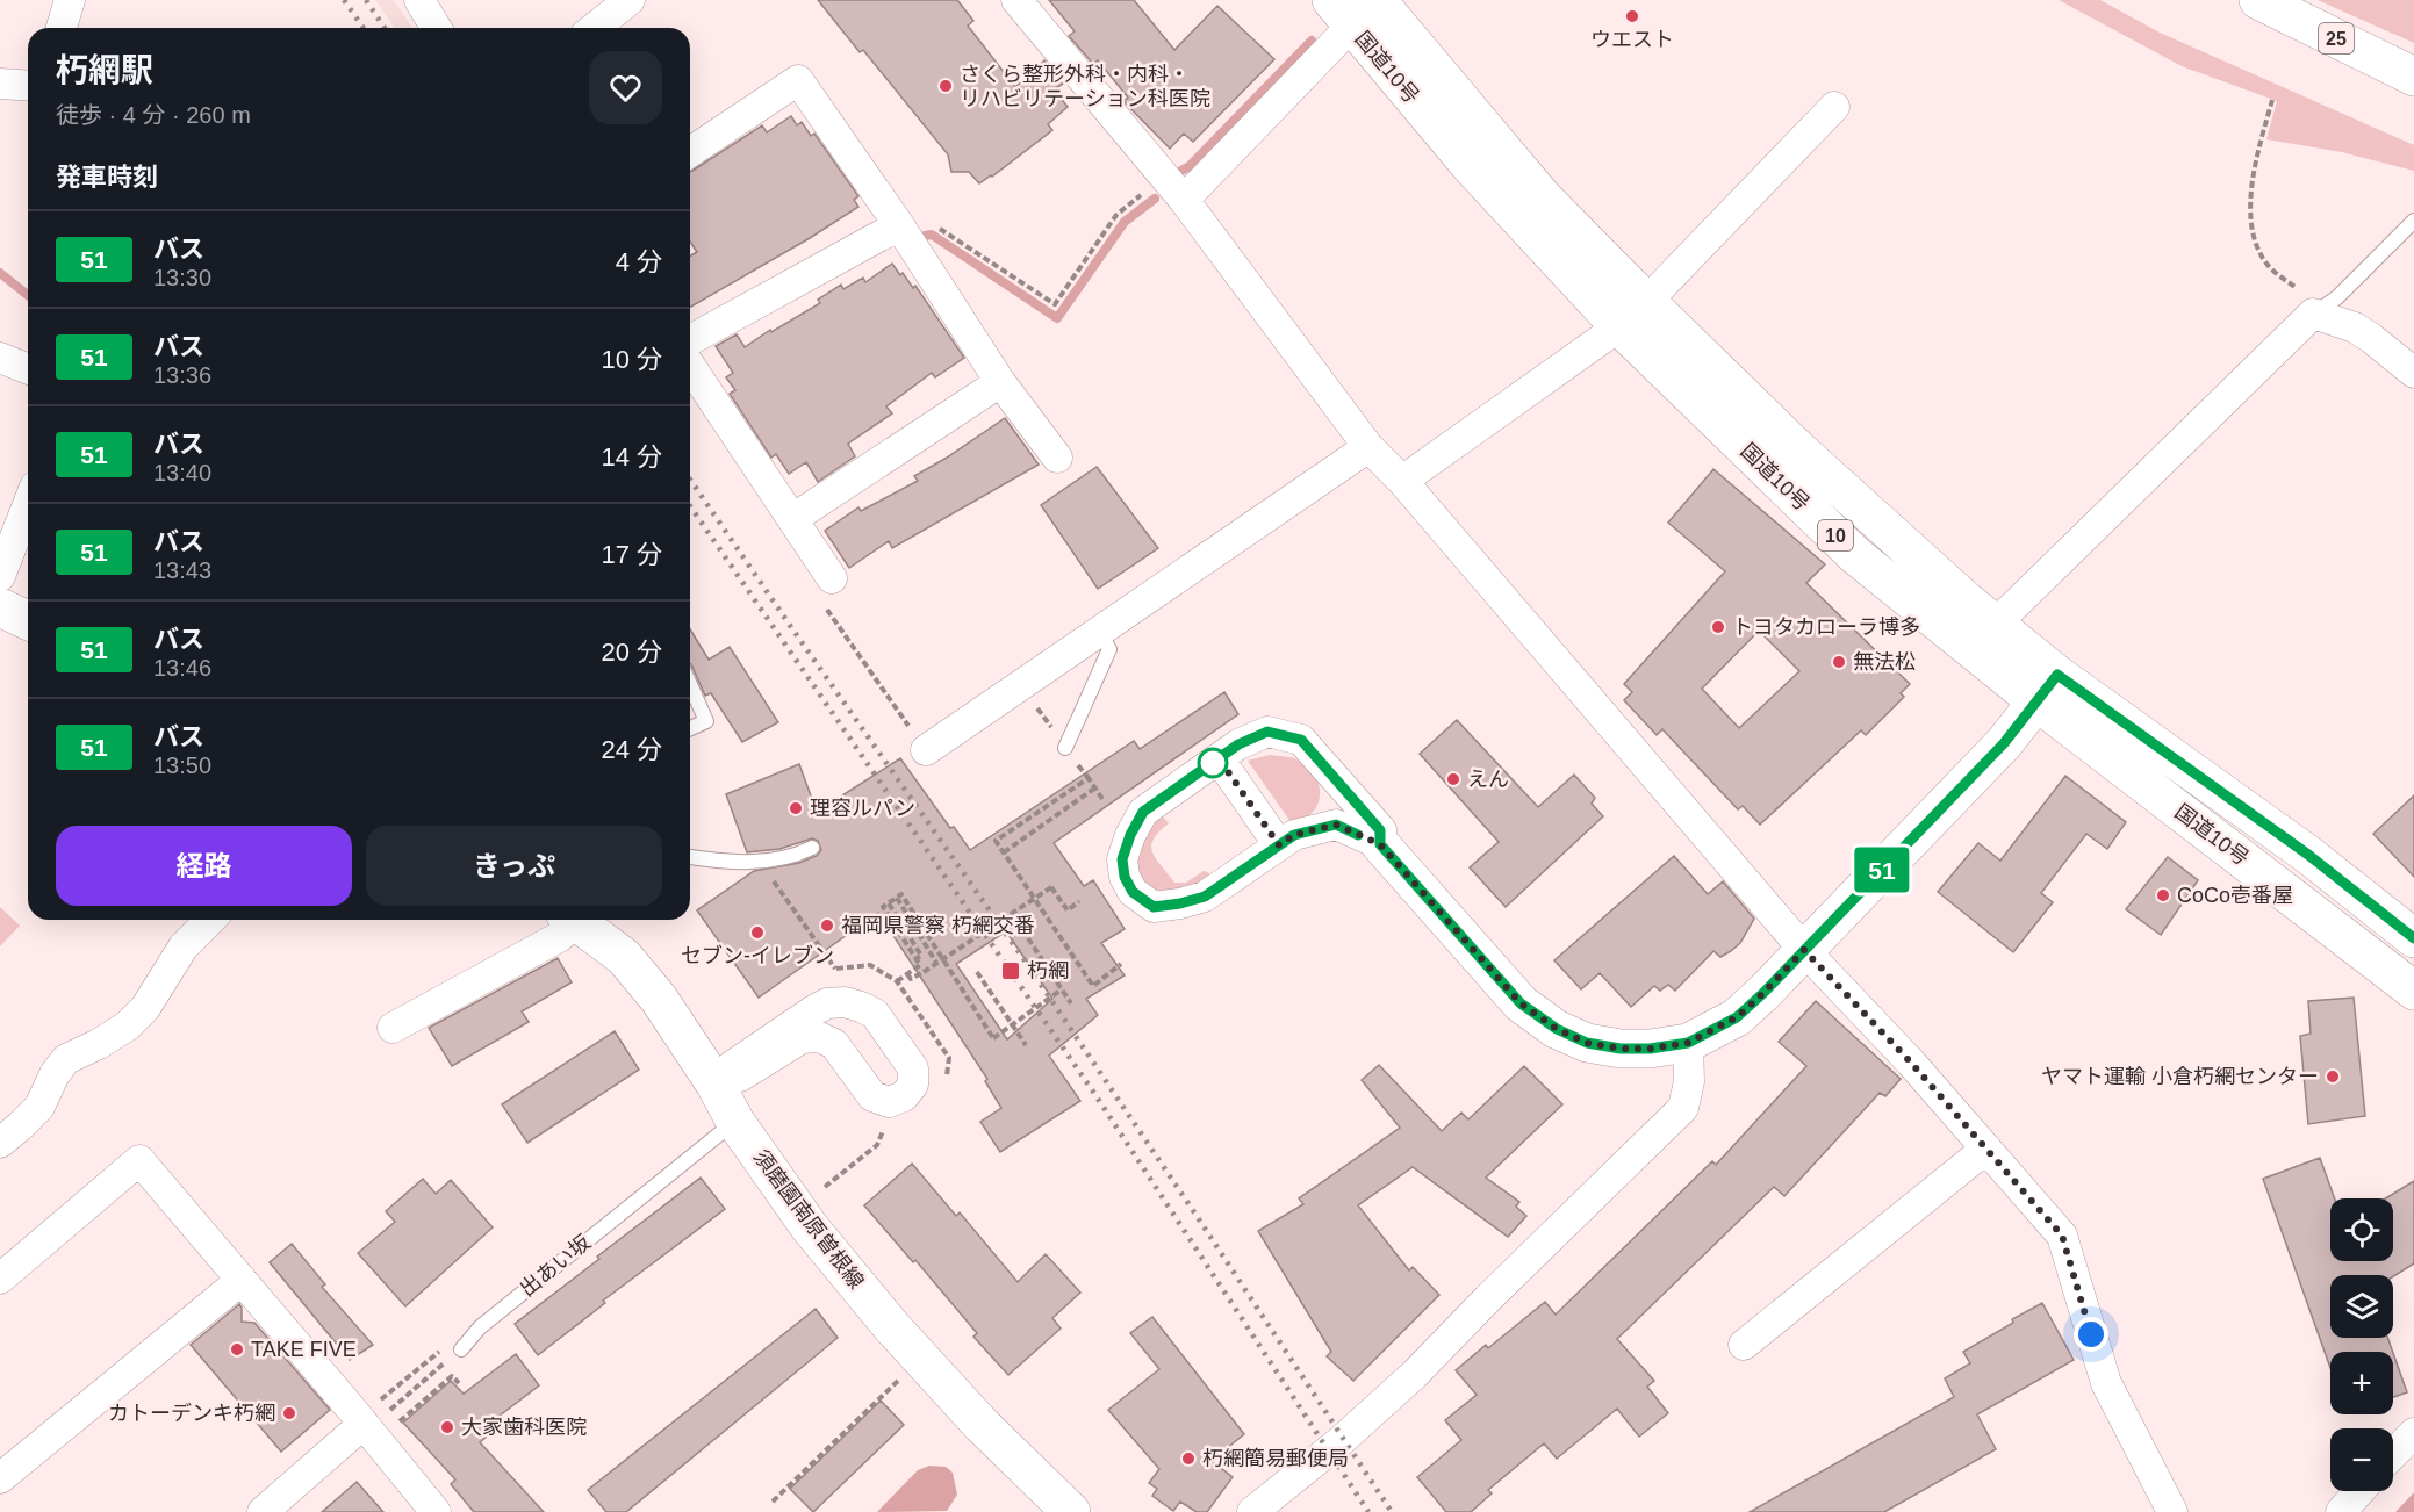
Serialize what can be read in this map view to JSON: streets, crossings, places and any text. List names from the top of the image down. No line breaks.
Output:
{"streets":{"main road":["25","国道10号","10","須磨園南原曽根線"],"lane":["出あい坂"]},"crossings":[["須磨園南原曽根線","出あい坂"]],"places":{"other":["ウエスト","さくら整形外科・内科・ リハビリテーション科医院","トヨタカローラ博多","無法松","えん","理容ルパン","CoCo壱番屋","福岡県警察 朽網交番","セブン-イレブン","ヤマト運輸 小倉朽網センター","TAKE FIVE","カトーデンキ朽網","大家歯科医院","朽網簡易郵便局"],"transit":["朽網"]},"lines":["bus line 51"],"page":{"on_map":"51","heading":[["朽網駅","徒歩 · 4 分 · 260 m"],"発車時刻"],"list":[{"mark":"51","name":"バス","note":"13:30","value":"4 分"},{"mark":"51","name":"バス","note":"13:36","value":"10 分"},{"mark":"51","name":"バス","note":"13:40","value":"14 分"},{"mark":"51","name":"バス","note":"13:43","value":"17 分"},{"mark":"51","name":"バス","note":"13:46","value":"20 分"},{"mark":"51","name":"バス","note":"13:50","value":"24 分"}],"buttons":["経路","きっぷ"],"map_buttons":["+","−"]}}
